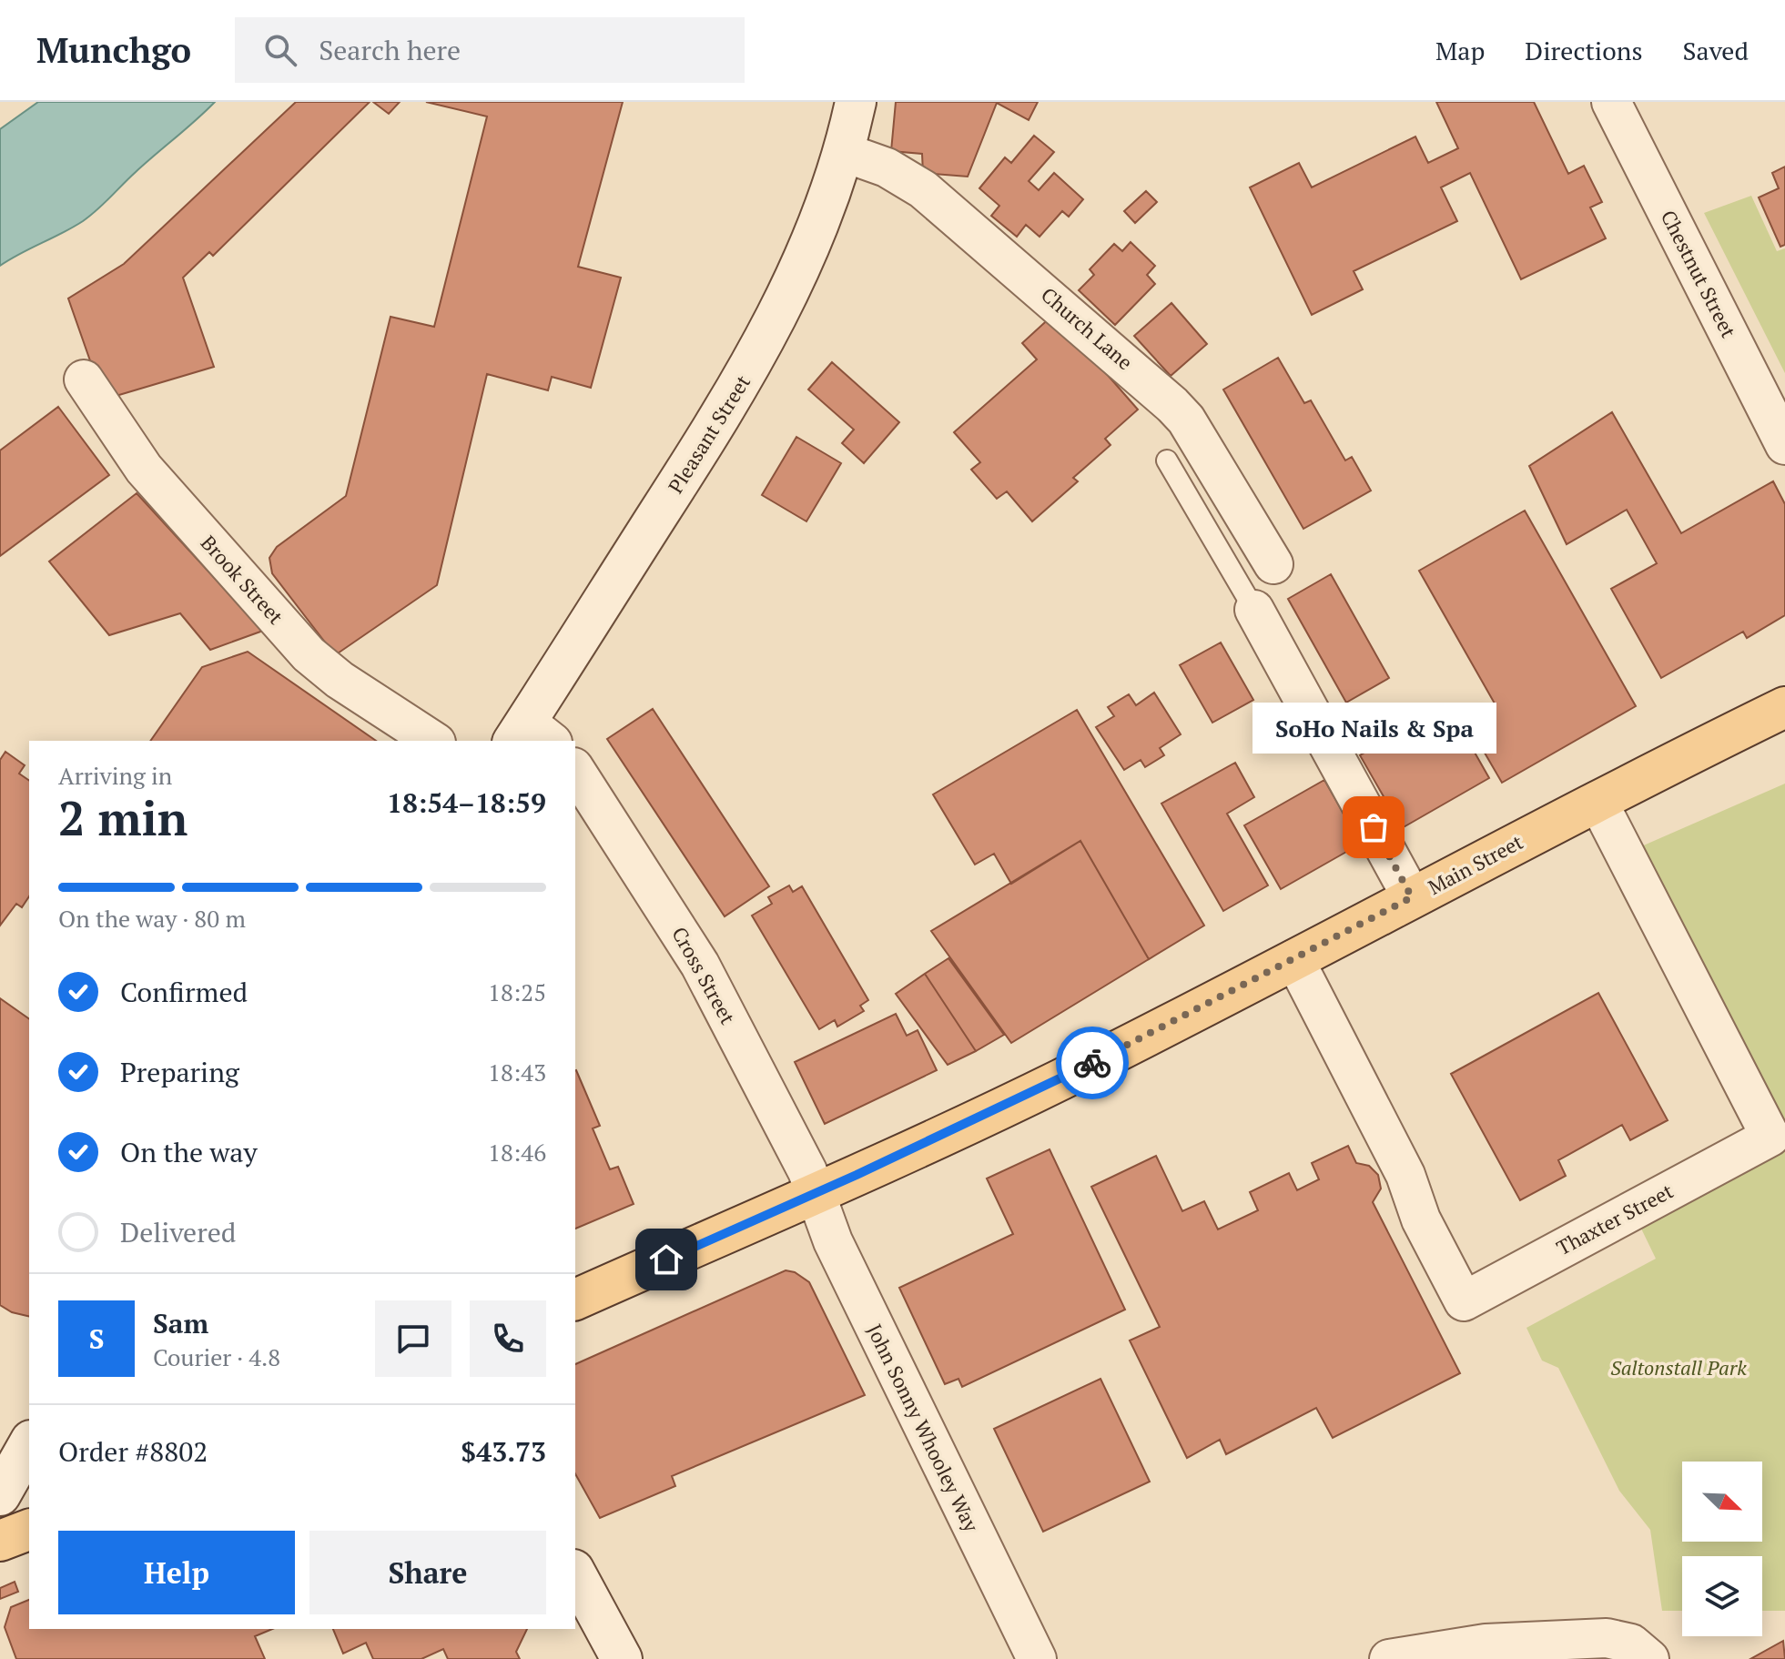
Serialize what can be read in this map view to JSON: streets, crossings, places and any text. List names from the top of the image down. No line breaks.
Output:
{"streets":{"main road":["Main Street"],"street":["Chestnut Street","Church Lane","Pleasant Street","Brook Street","Cross Street","Thaxter Street","John Sonny Whooley Way"]},"crossings":[["Church Lane","Pleasant Street"],["Main Street","Cross Street"],["Main Street","Thaxter Street"],["Main Street","John Sonny Whooley Way"],["Cross Street","John Sonny Whooley Way"]],"parks":["Saltonstall Park"],"places":["SoHo Nails & Spa"],"north":"bottom right","page":{"header":"Munchgo","search":"Search here","nav":["Map","Directions","Saved"],"bubble":"SoHo Nails & Spa","heading":["2 min","Arriving in","18:54–18:59"],"panel":["Sam","Courier · 4.8","Order #8802","$43.73"],"bar":"On the way · 80 m","list":[["Confirmed","18:25"],["Preparing","18:43"],["On the way","18:46"],"Delivered"],"round":"S","buttons":["Help","Share"]}}
